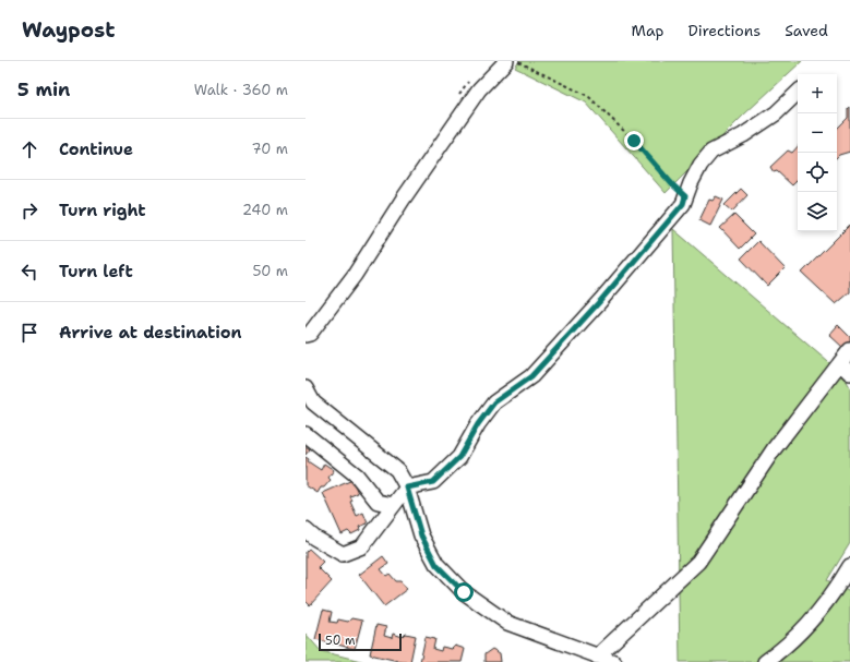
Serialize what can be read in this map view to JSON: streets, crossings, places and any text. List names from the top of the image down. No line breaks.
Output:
{"scale_bar":"50 m","page":{"header":"Waypost","nav":["Map","Directions","Saved"],"heading":["5 min","Walk · 360 m"],"map_buttons":["+","−"],"list":[["Continue","70 m"],["Turn right","240 m"],["Turn left","50 m"],"Arrive at destination"],"scale":"50 m"}}
